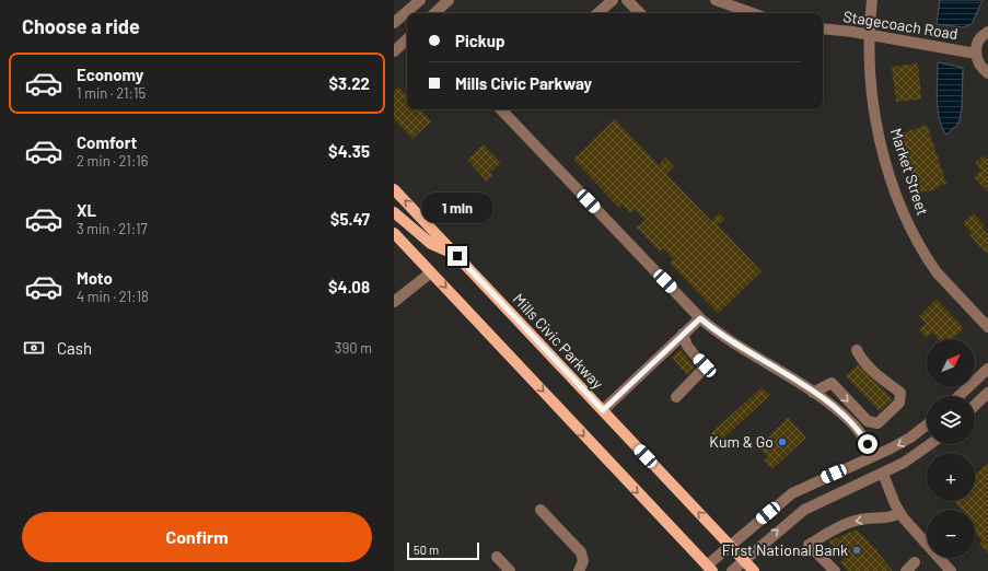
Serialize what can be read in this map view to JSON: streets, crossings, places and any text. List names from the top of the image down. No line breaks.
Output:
{"streets":{"main road":["Mills Civic Parkway"],"street":["Stagecoach Road","Market Street"]},"crossings":[["Stagecoach Road","Market Street"]],"places":["Kum & Go","First National Bank"],"scale_bar":"50 m","north":"top right","page":{"heading":"Choose a ride","banner":["Pickup","Mills Civic Parkway"],"list":[{"name":"Economy","note":"1 min · 21:15","value":"$3.22"},{"name":"Comfort","note":"2 min · 21:16","value":"$4.35"},{"name":"XL","note":"3 min · 21:17","value":"$5.47"},{"name":"Moto","note":"4 min · 21:18","value":"$4.08"}],"bubble":"1 min","pay":["Cash","390 m"],"map_buttons":["+","−"],"buttons":"Confirm","scale":"50 m"}}
